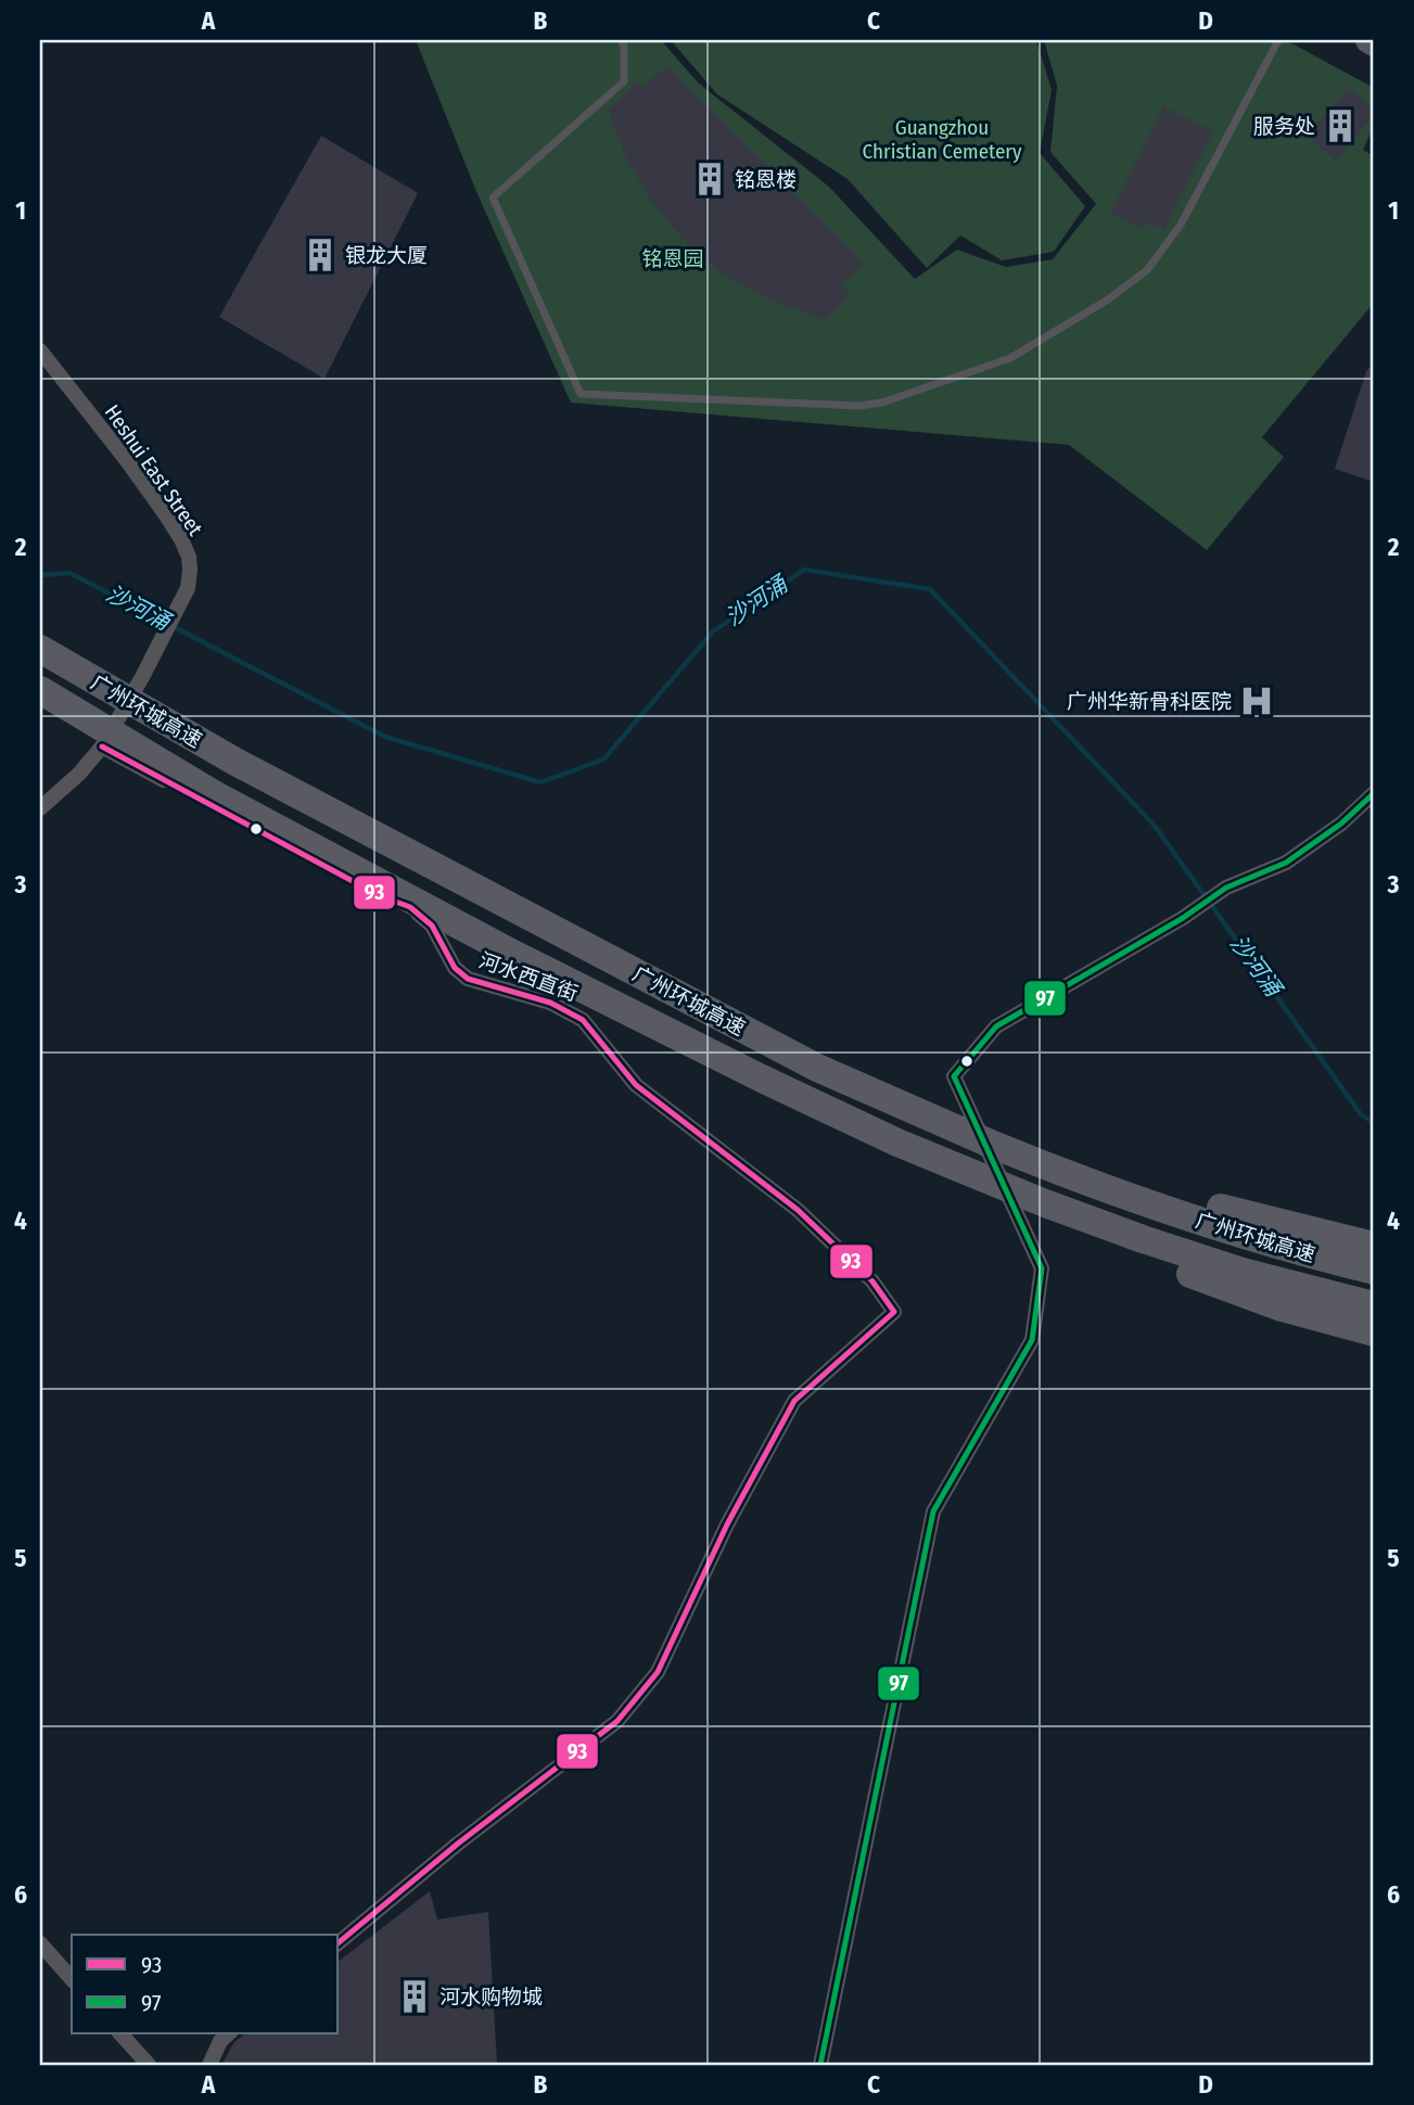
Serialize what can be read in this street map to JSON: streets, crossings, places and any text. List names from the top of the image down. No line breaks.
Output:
{"streets":{"highway":["广州环城高速"],"street":["Heshui East Street","河水西直街"]},"crossings":[["Heshui East Street","河水西直街"]],"water":["沙河涌"],"parks":["Guangzhou Christian Cemetery","铭恩园"],"places":{"building":["服务处","铭恩楼","银龙大厦","河水购物城"],"hospital":["广州华新骨科医院"]},"lines":["transit line 93","transit line 97"],"legend":["93","97"],"grid":{"columns":["A","B","C","D"],"rows":["1","2","3","4","5","6"]}}
